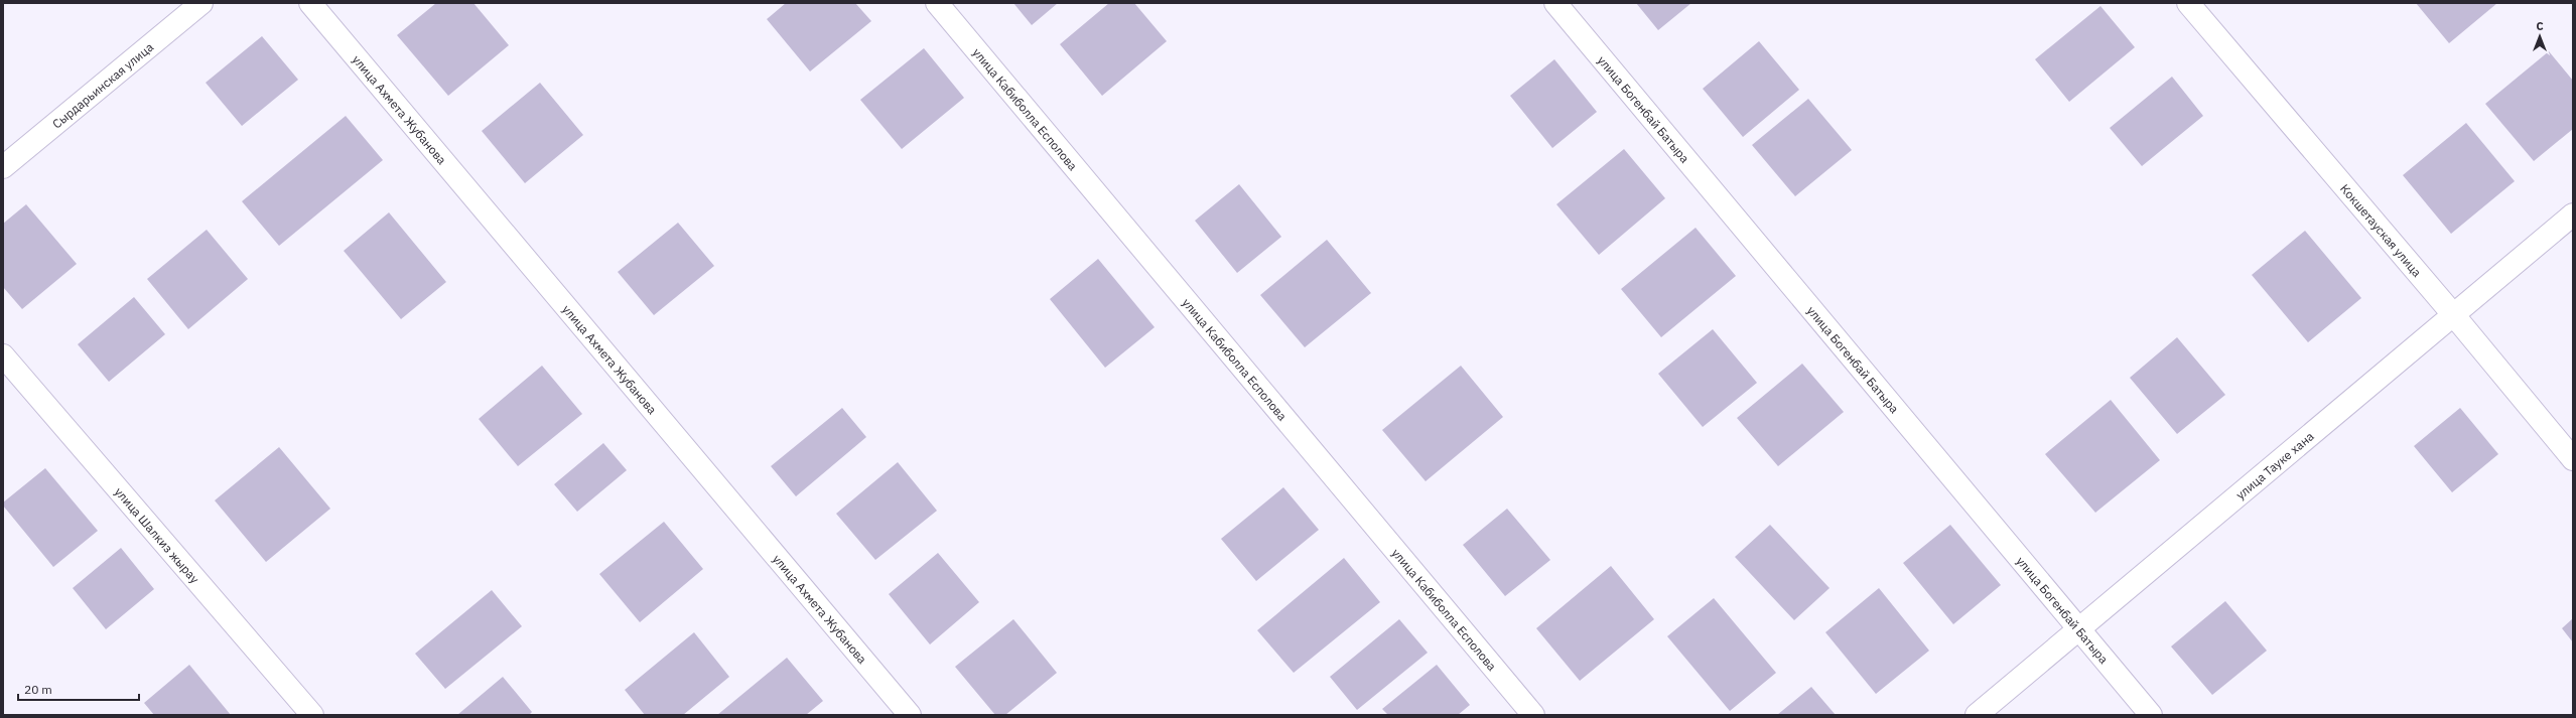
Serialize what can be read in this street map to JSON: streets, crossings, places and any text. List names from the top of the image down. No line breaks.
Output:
{"streets":{"street":["Сырдарьинская улица","улица Кабиболла Есполова","улица Богенбай Батыра","улица Ахмета Жубанова","Кокшетауская улица","улица Тауке хана","улица Шалкиз жырау"]},"crossings":[["улица Богенбай Батыра","улица Тауке хана"],["Кокшетауская улица","улица Тауке хана"]],"scale_bar":"20 m","north":"top"}
